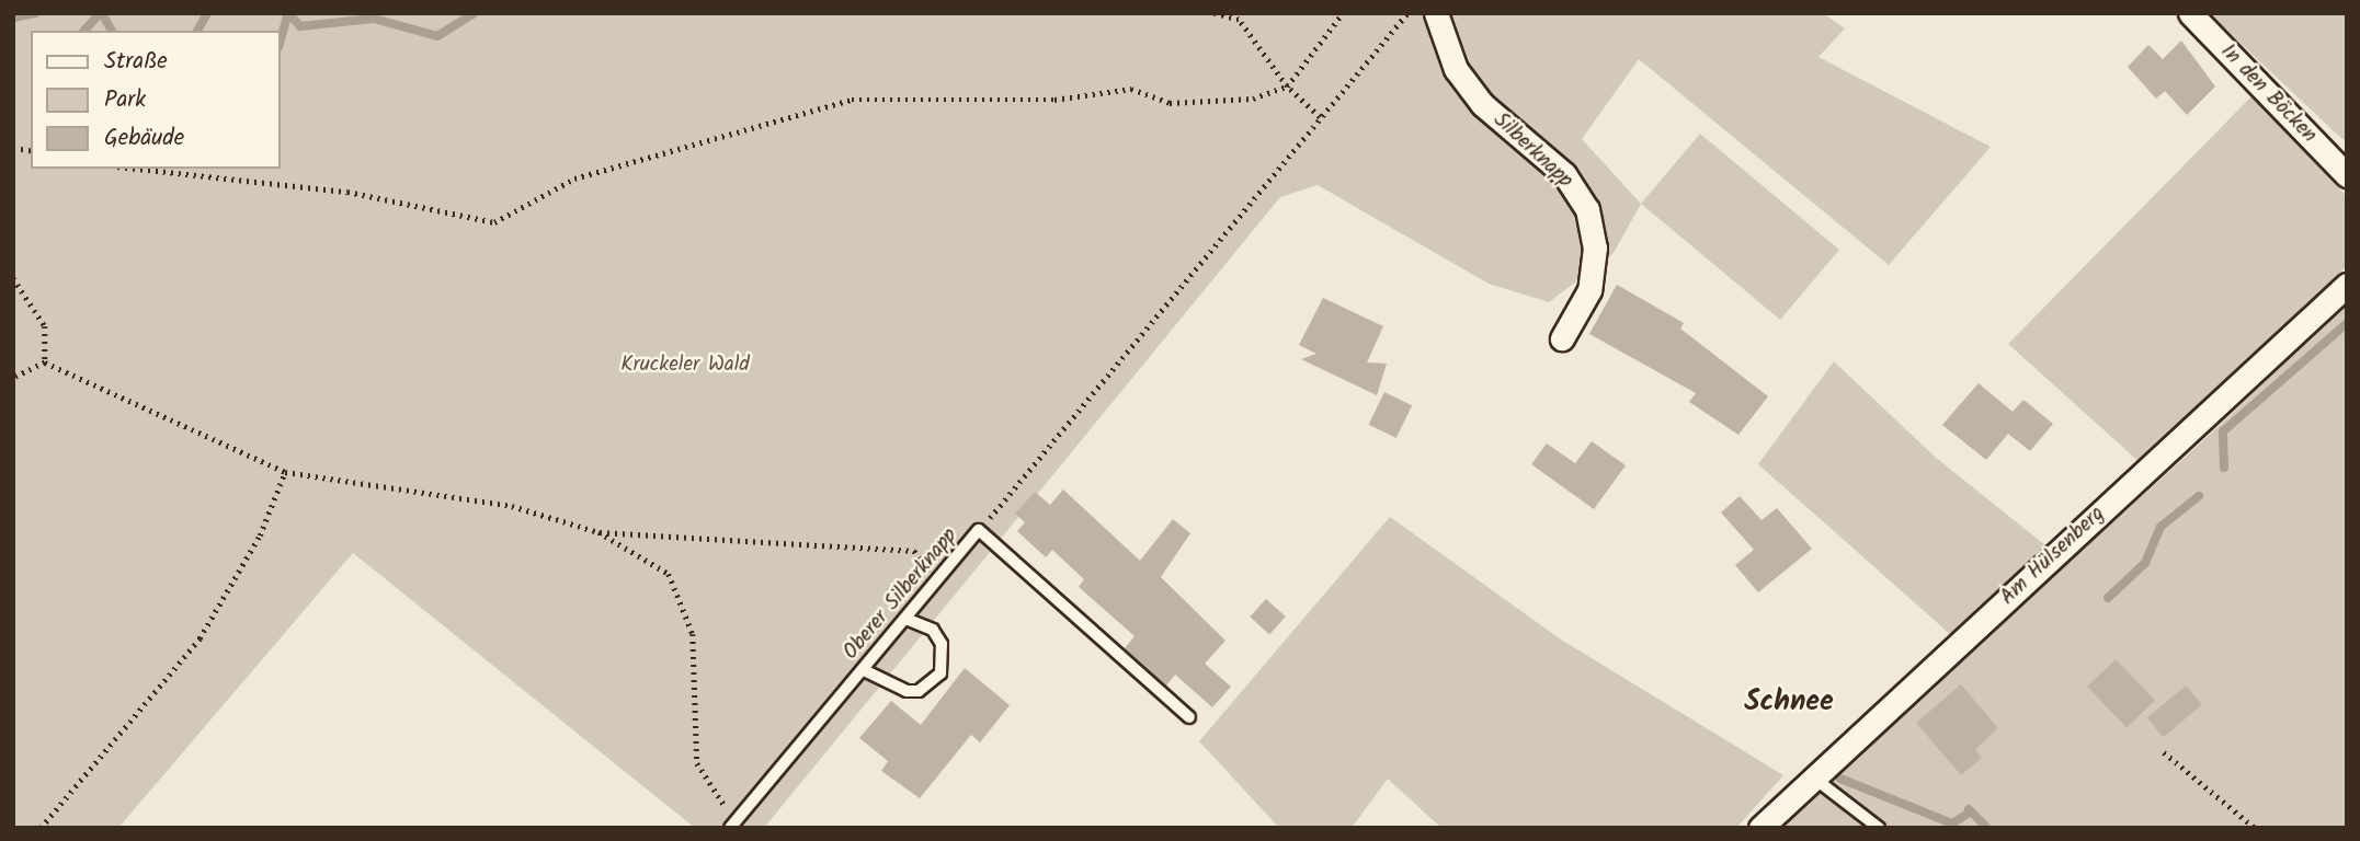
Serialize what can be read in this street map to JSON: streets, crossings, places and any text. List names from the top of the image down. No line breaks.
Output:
{"streets":{"street":["In den Böcken","Silberknapp","Am Hülsenberg"],"lane":["Oberer Silberknapp"]},"districts":["Schnee"],"parks":["Kruckeler Wald"],"legend":["Straße","Park","Gebäude"]}
